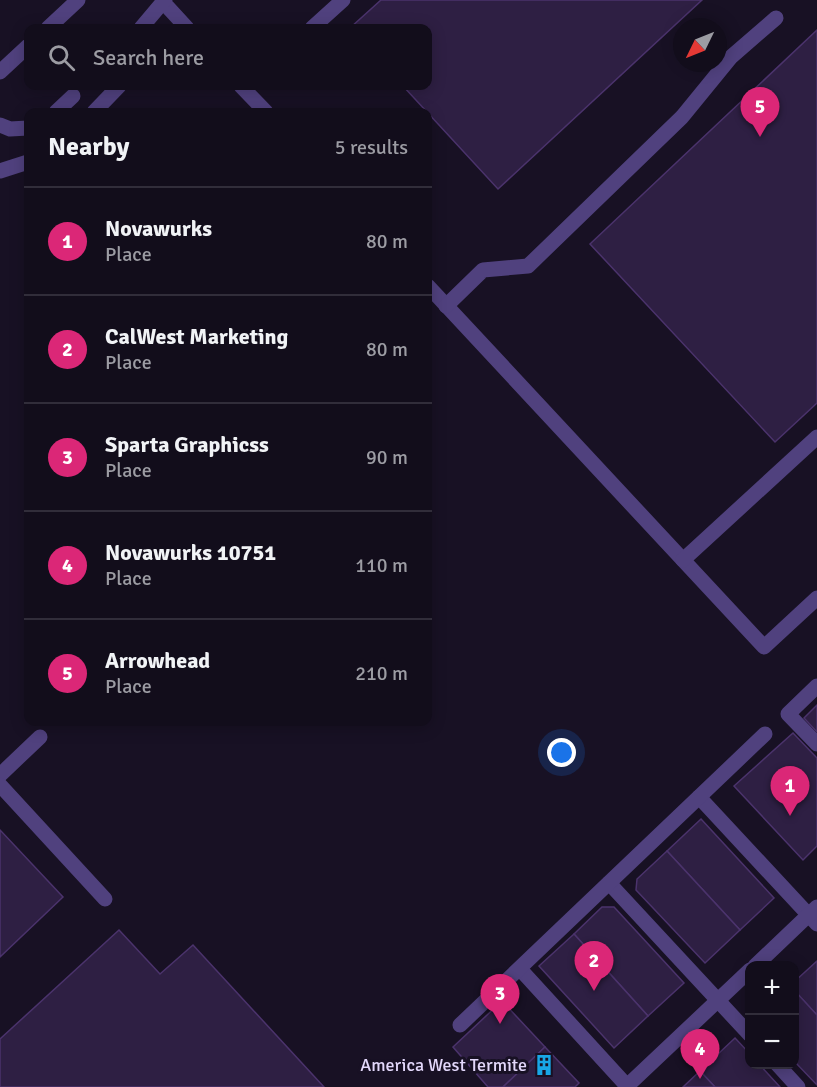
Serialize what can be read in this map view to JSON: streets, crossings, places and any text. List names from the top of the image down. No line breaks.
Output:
{"places":{"building":["America West Termite"]},"north":"bottom left","page":{"search":"Search here","pins":["5","1","2","3","4"],"heading":["Nearby","5 results"],"list":[{"mark":"1","name":"Novawurks","note":"Place","value":"80 m"},{"mark":"2","name":"CalWest Marketing","note":"Place","value":"80 m"},{"mark":"3","name":"Sparta Graphicss","note":"Place","value":"90 m"},{"mark":"4","name":"Novawurks 10751","note":"Place","value":"110 m"},{"mark":"5","name":"Arrowhead","note":"Place","value":"210 m"}],"map_buttons":["+","−"]}}
